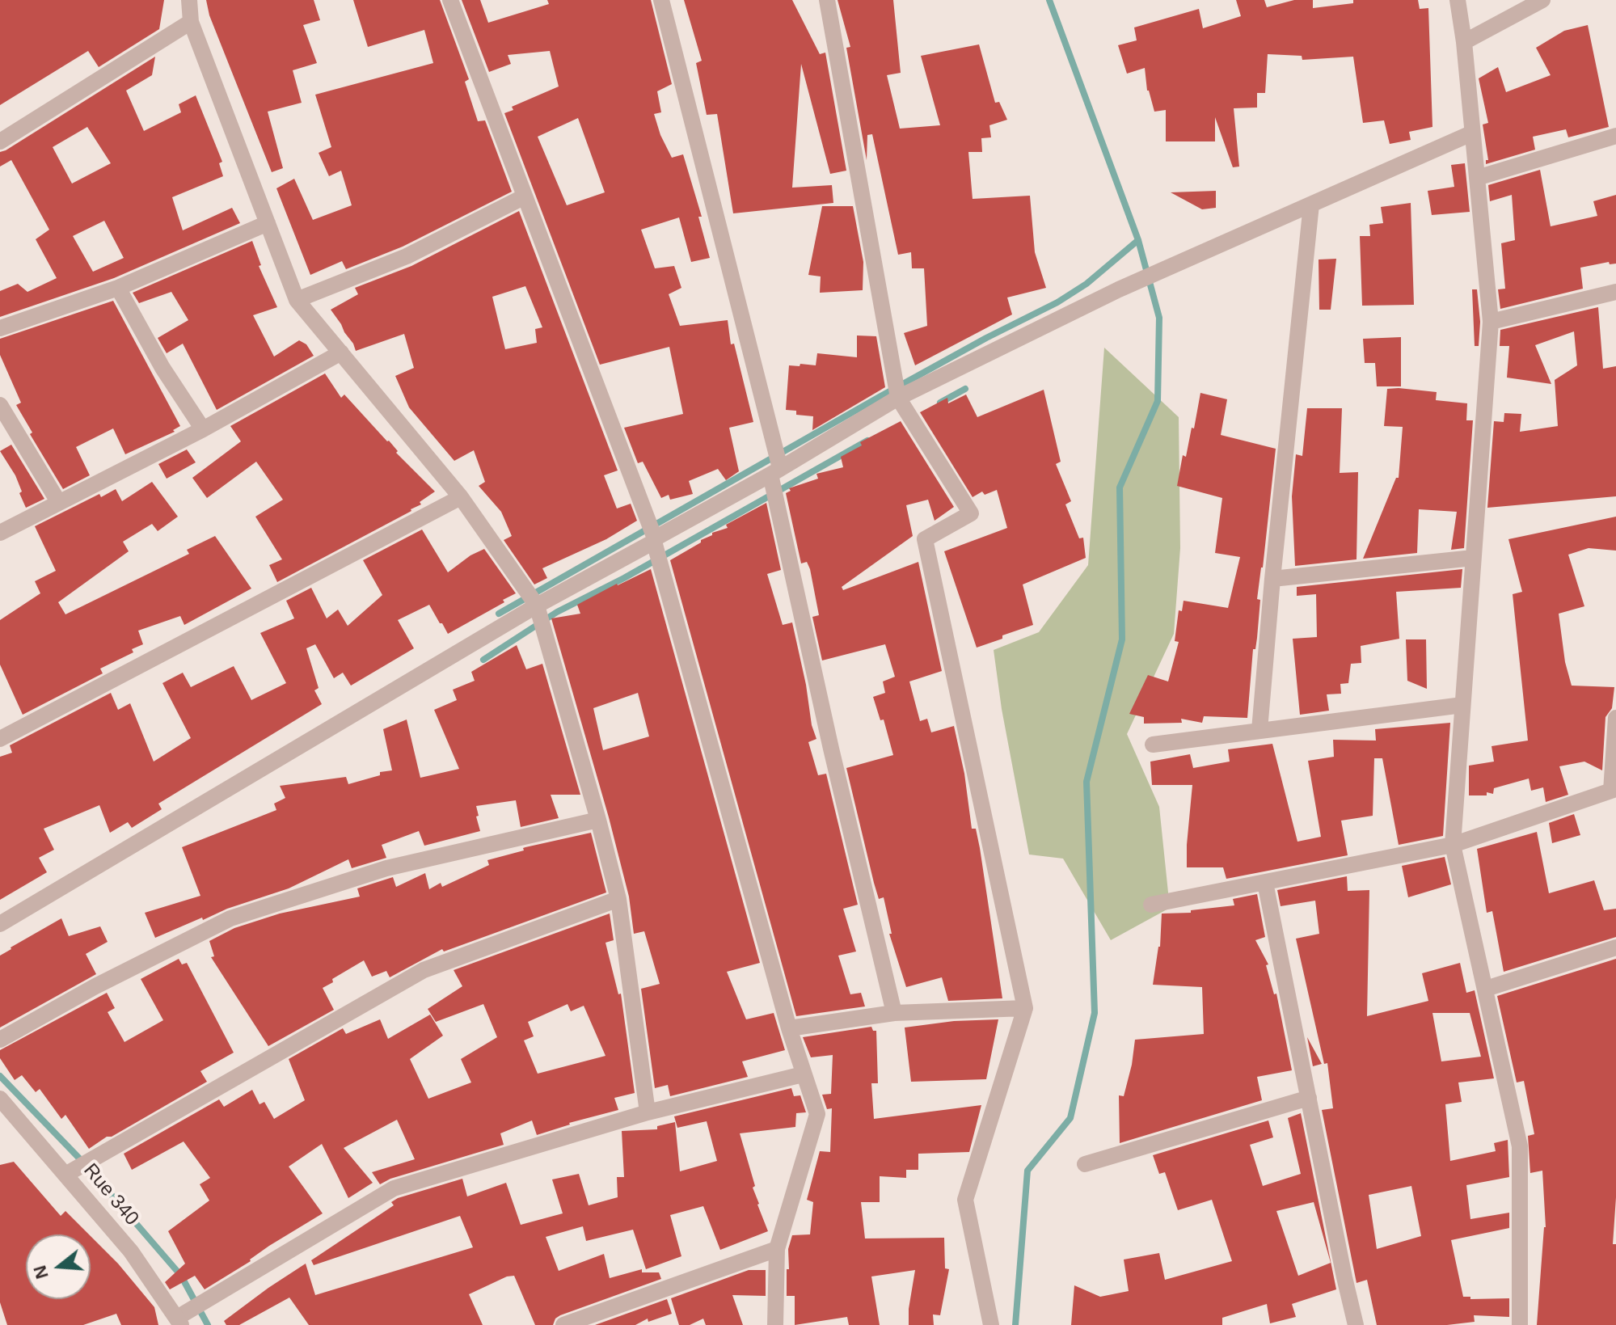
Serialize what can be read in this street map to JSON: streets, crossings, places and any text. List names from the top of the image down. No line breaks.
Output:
{"streets":{"street":["Rue 340"]},"north":"left"}
